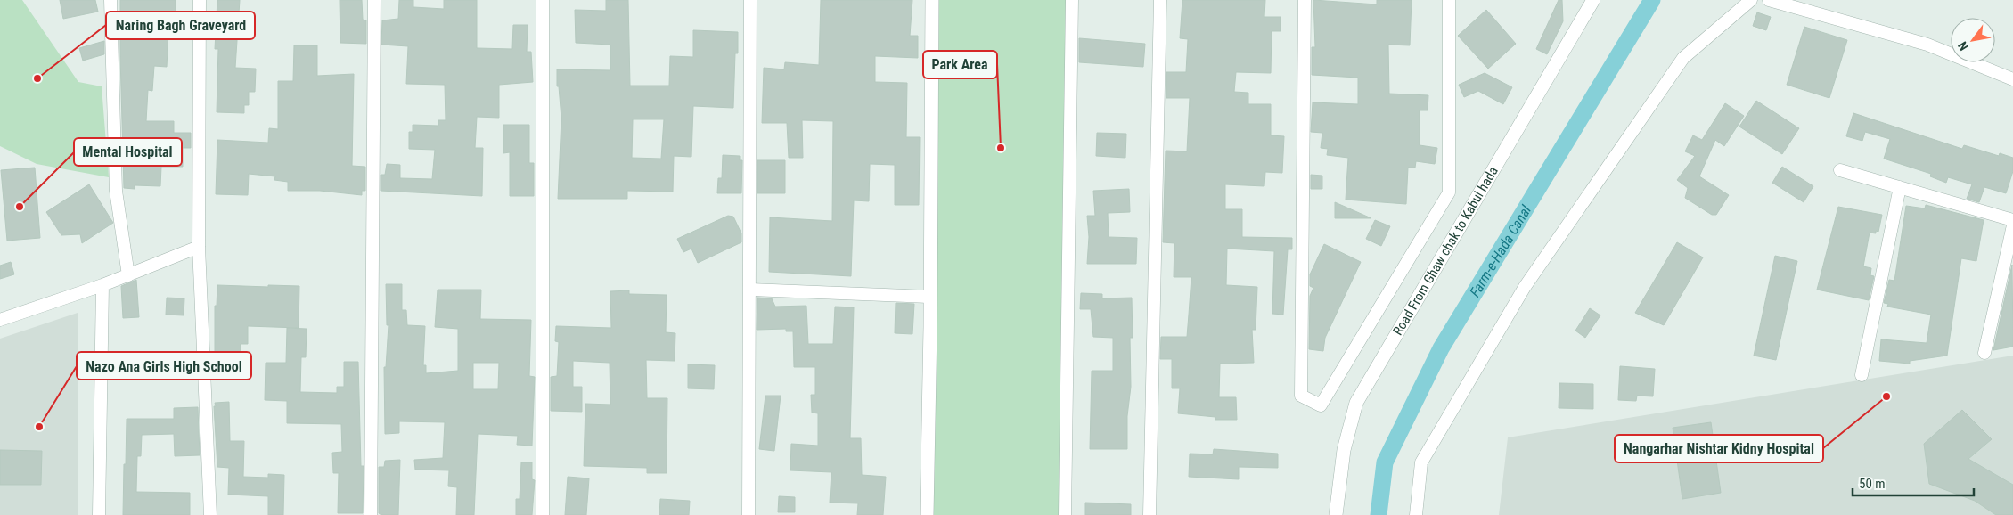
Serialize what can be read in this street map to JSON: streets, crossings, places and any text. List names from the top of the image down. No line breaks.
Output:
{"streets":{"street":["Road From Ghaw chak to Kabul hada"]},"water":["Farm-e-Hada Canal"],"places":["Naring Bagh Graveyard","Park Area","Mental Hospital","Nangarhar Nishtar Kidny Hospital","Nazo Ana Girls High School"],"scale_bar":"50 m","north":"bottom left"}
